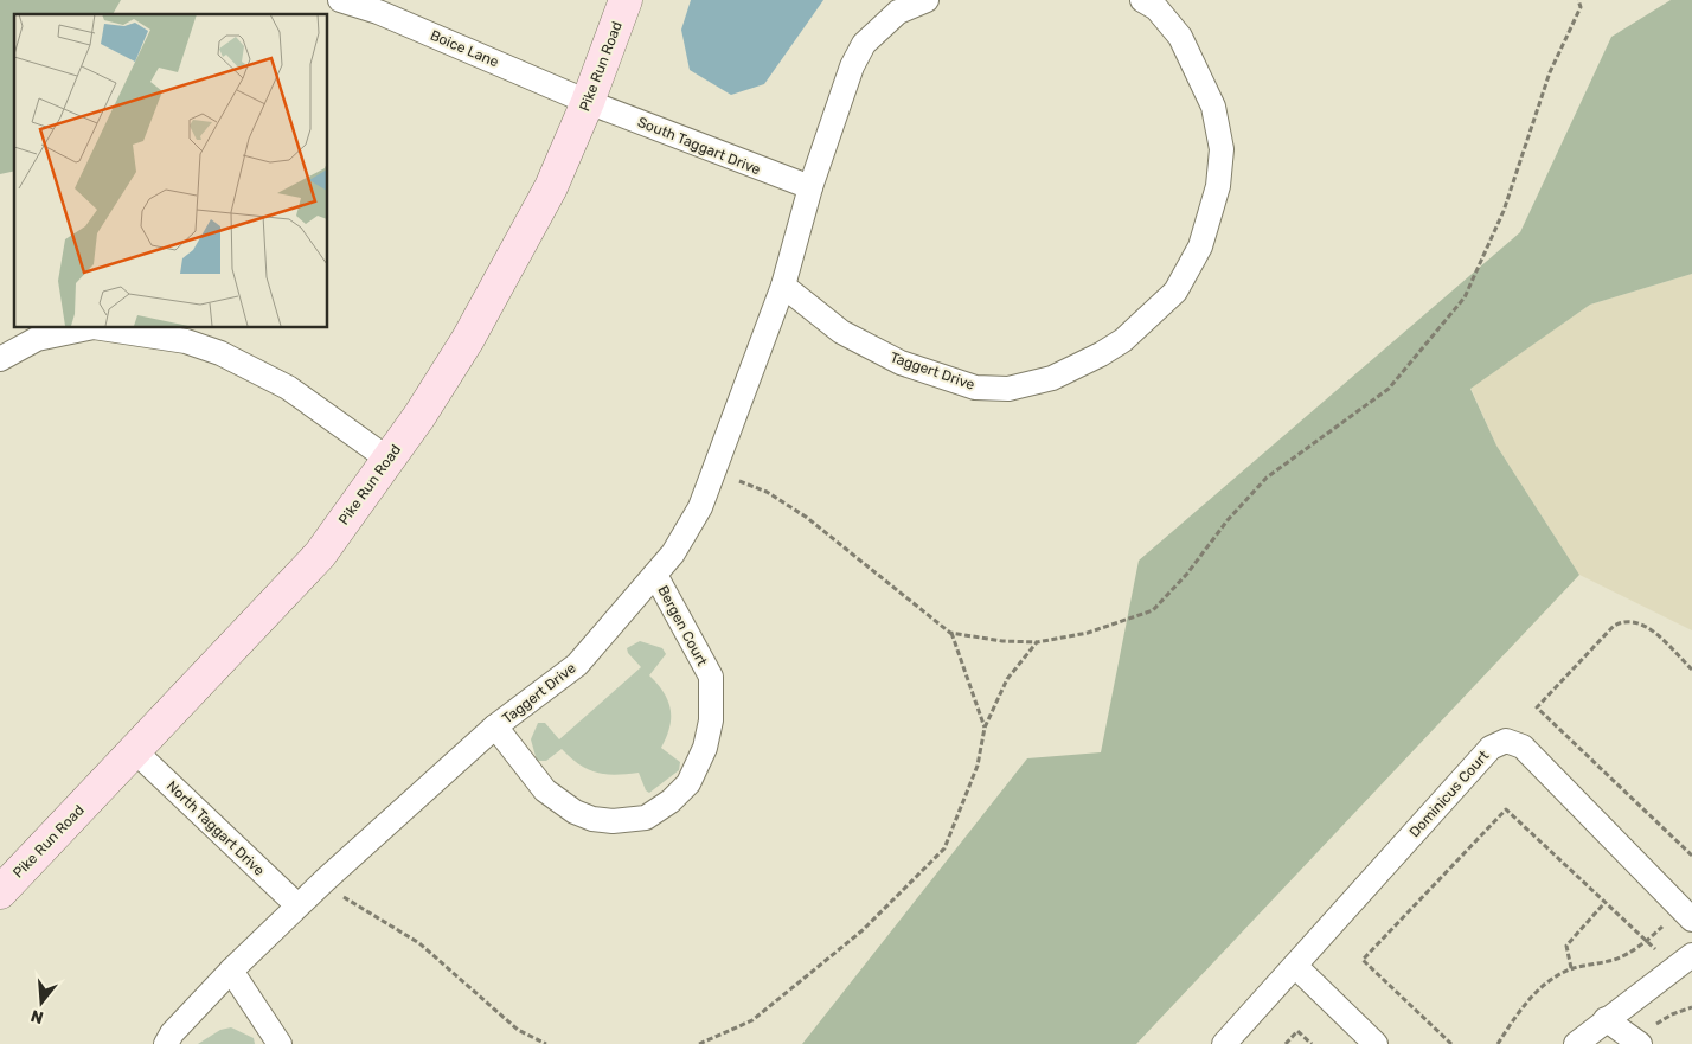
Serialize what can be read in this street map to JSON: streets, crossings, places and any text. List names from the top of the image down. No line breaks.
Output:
{"streets":{"street":["Boice Lane","Pike Run Road","South Taggart Drive","Taggert Drive","Bergen Court","Dominicus Court","North Taggart Drive"]},"crossings":[["Boice Lane","Pike Run Road"],["Boice Lane","South Taggart Drive"],["Pike Run Road","South Taggart Drive"],["Pike Run Road","North Taggart Drive"],["South Taggart Drive","Taggert Drive"],["Taggert Drive","Bergen Court"],["Taggert Drive","North Taggart Drive"]],"north":"bottom"}
